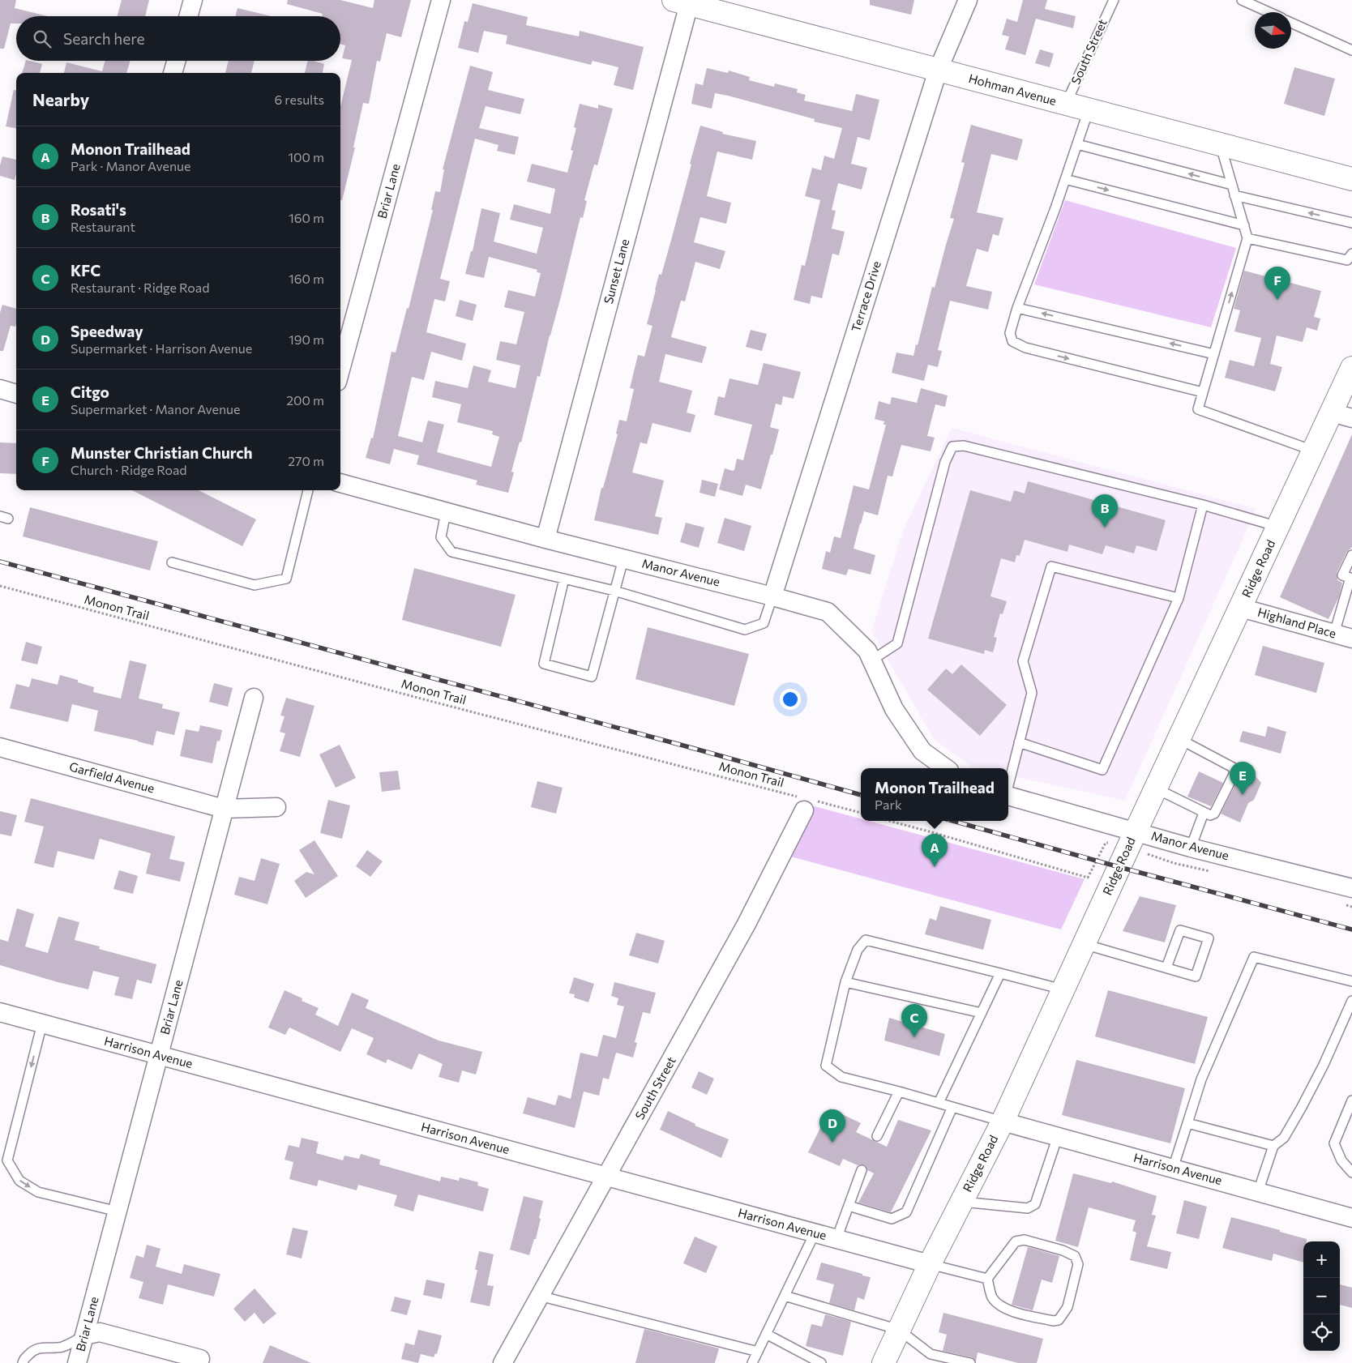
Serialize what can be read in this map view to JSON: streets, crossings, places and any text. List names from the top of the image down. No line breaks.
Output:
{"streets":{"main road":["Hohman Avenue","Ridge Road"],"street":["South Street","Briar Lane","Sunset Lane","Terrace Drive","Manor Avenue","Highland Place","Garfield Avenue","Harrison Avenue"],"path":["Monon Trail"]},"crossings":[["South Street","Hohman Avenue"],["South Street","Monon Trail"],["South Street","Harrison Avenue"],["Hohman Avenue","Sunset Lane"],["Hohman Avenue","Terrace Drive"],["Briar Lane","Garfield Avenue"],["Briar Lane","Harrison Avenue"],["Sunset Lane","Manor Avenue"],["Terrace Drive","Manor Avenue"],["Ridge Road","Manor Avenue"],["Ridge Road","Highland Place"],["Ridge Road","Harrison Avenue"]],"north":"right","page":{"search":"Search here","heading":["Nearby","6 results"],"list":[{"mark":"A","name":"Monon Trailhead","note":"Park · Manor Avenue","value":"100 m"},{"mark":"B","name":"Rosati's","note":"Restaurant","value":"160 m"},{"mark":"C","name":"KFC","note":"Restaurant · Ridge Road","value":"160 m"},{"mark":"D","name":"Speedway","note":"Supermarket · Harrison Avenue","value":"190 m"},{"mark":"E","name":"Citgo","note":"Supermarket · Manor Avenue","value":"200 m"},{"mark":"F","name":"Munster Christian Church","note":"Church · Ridge Road","value":"270 m"}],"pins":["F","B","E","A","C","D"],"popup":["Monon Trailhead","Park"],"map_buttons":["+","−"]}}
